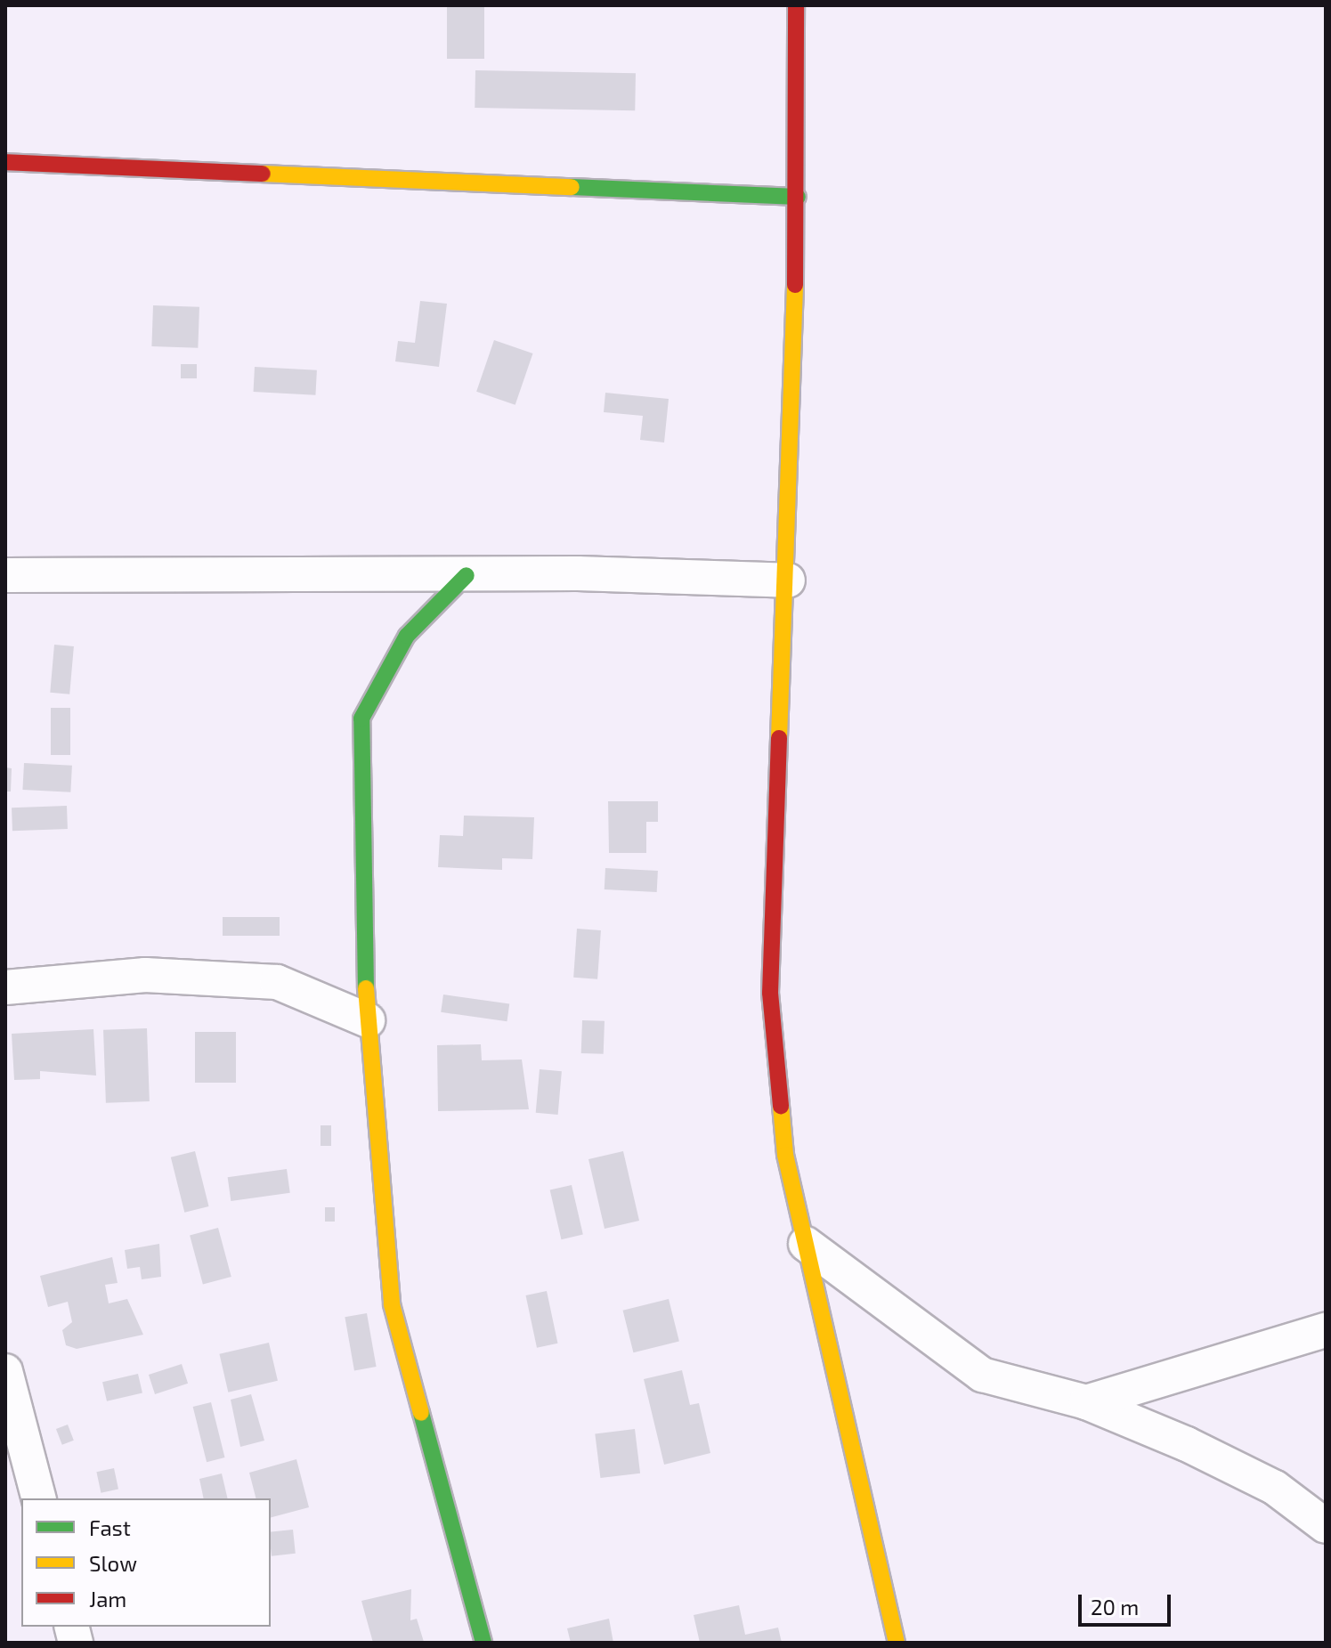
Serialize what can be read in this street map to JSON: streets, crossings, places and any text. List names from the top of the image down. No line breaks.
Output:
{"legend":["Fast","Slow","Jam"],"scale_bar":"20 m"}
